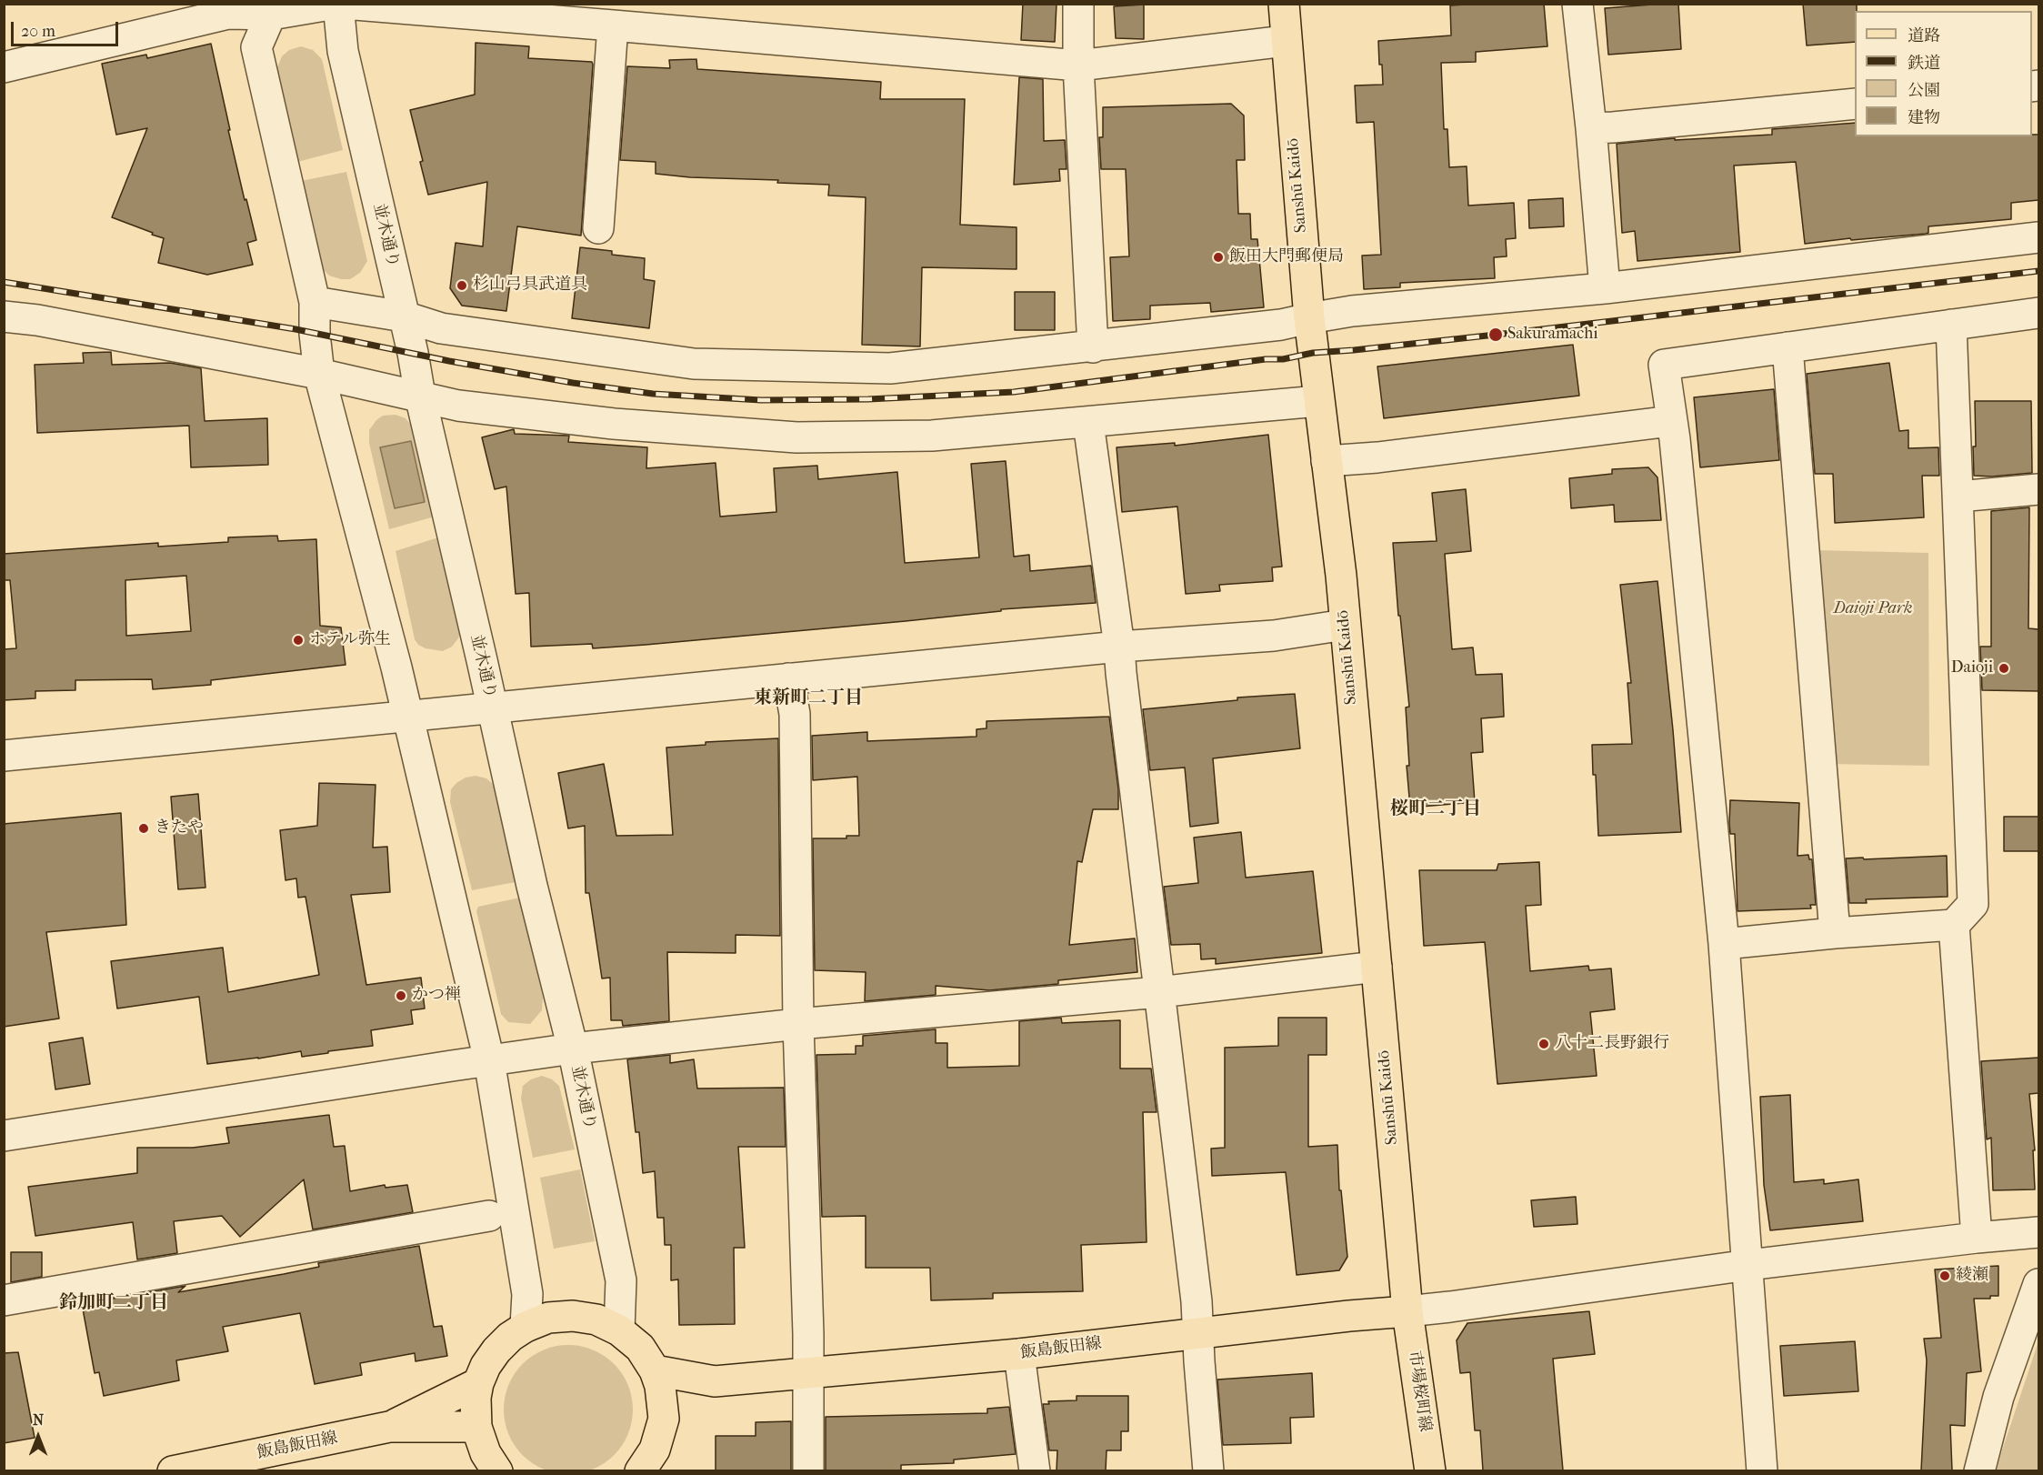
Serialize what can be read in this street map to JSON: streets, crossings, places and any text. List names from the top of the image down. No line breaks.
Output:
{"streets":{"main road":["Sanshū Kaidō","飯島飯田線","市場桜町線"],"street":["並木通り"]},"crossings":[["Sanshū Kaidō","飯島飯田線"],["Sanshū Kaidō","市場桜町線"],["並木通り","飯島飯田線"],["飯島飯田線","市場桜町線"]],"districts":["東新町二丁目","桜町二丁目","鈴加町二丁目"],"parks":["Daioji Park"],"places":["飯田大門郵便局","杉山弓具武道具","Sakuramachi","ホテル弥生","Daioji","きたや","かつ禅","八十二長野銀行","綾瀬"],"legend":["道路","鉄道","公園","建物"],"scale_bar":"20 m","north":"top"}
